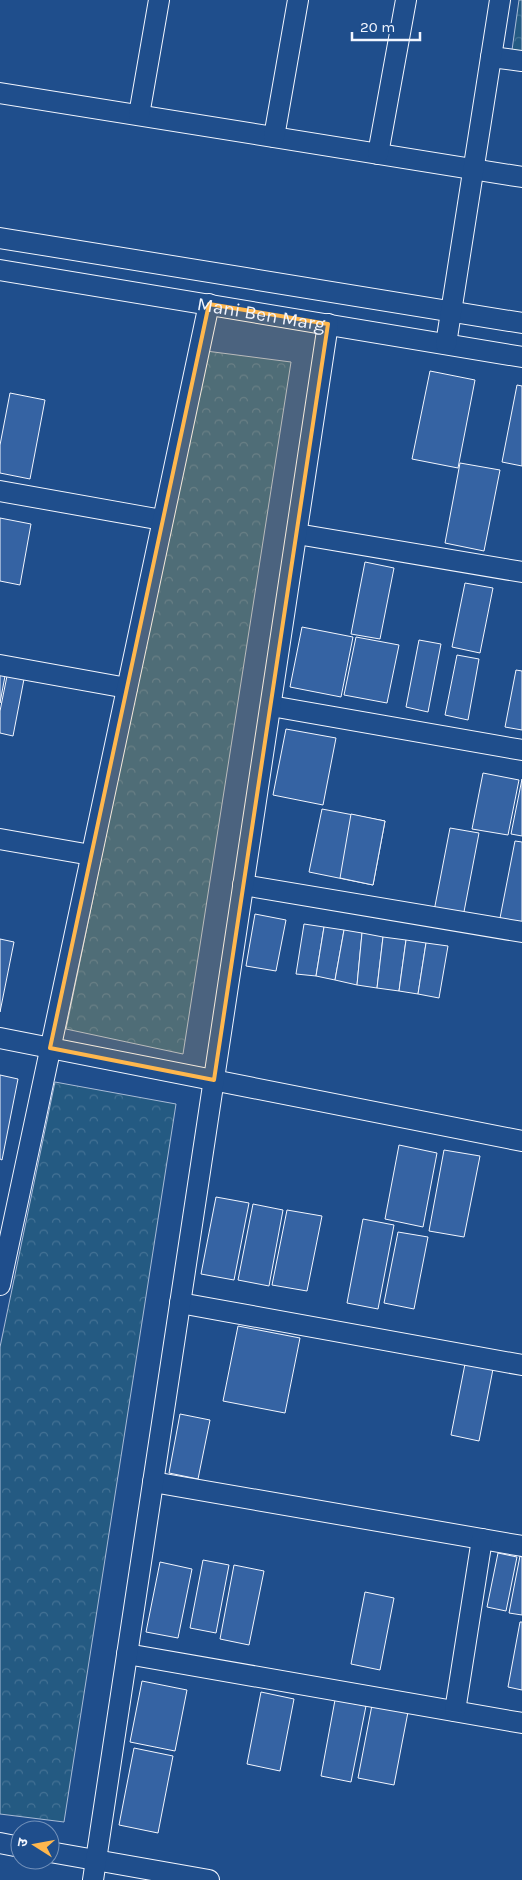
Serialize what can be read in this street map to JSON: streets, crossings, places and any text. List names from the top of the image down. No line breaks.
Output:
{"streets":{"street":["Mani Ben Marg"]},"scale_bar":"20 m","north":"left"}
